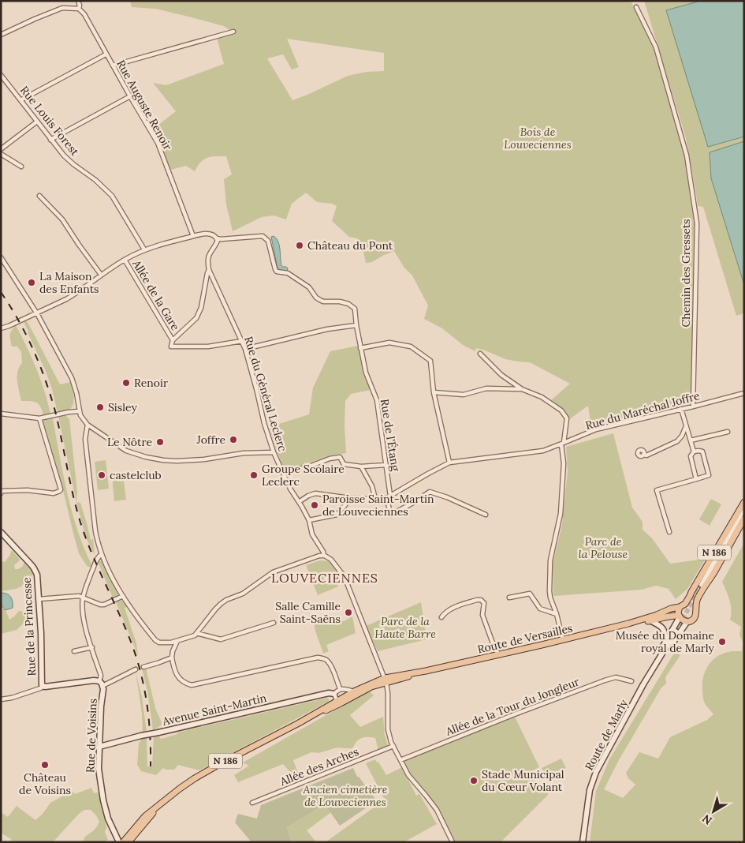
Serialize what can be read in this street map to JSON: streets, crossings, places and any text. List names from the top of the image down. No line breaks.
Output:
{"streets":{"main road":["N 186","Route de Versailles"],"street":["Rue Auguste Renoir","Rue Louis Forest","Chemin des Gressets","Allée de la Gare","Rue du Général Leclerc","Rue du Maréchal Joffre","Rue de l'Étang","Rue de la Princesse","Allée de la Tour du Jongleur","Avenue Saint-Martin","Route de Marly","Rue de Voisins","Allée des Arches"]},"crossings":[["Chemin des Gressets","Rue du Maréchal Joffre"],["Rue du Général Leclerc","Route de Versailles"],["Rue du Général Leclerc","Allée de la Tour du Jongleur"],["Rue du Général Leclerc","Allée des Arches"],["Rue du Maréchal Joffre","Rue de l'Étang"],["N 186","Route de Versailles"],["N 186","Route de Marly"],["Route de Versailles","Route de Marly"],["Avenue Saint-Martin","Rue de Voisins"]],"districts":["LOUVECIENNES"],"parks":["Bois de Louveciennes","Parc de la Pelouse","Parc de la Haute Barre","Ancien cimetière de Louveciennes"],"places":["Château du Pont","La Maison des Enfants","Renoir","Sisley","Joffre","Le Nôtre","castelclub","Groupe Scolaire Leclerc","Paroisse Saint-Martin de Louveciennes","Salle Camille Saint-Saëns","Musée du Domaine royal de Marly","Château de Voisins","Stade Municipal du Cœur Volant"],"north":"bottom left"}
